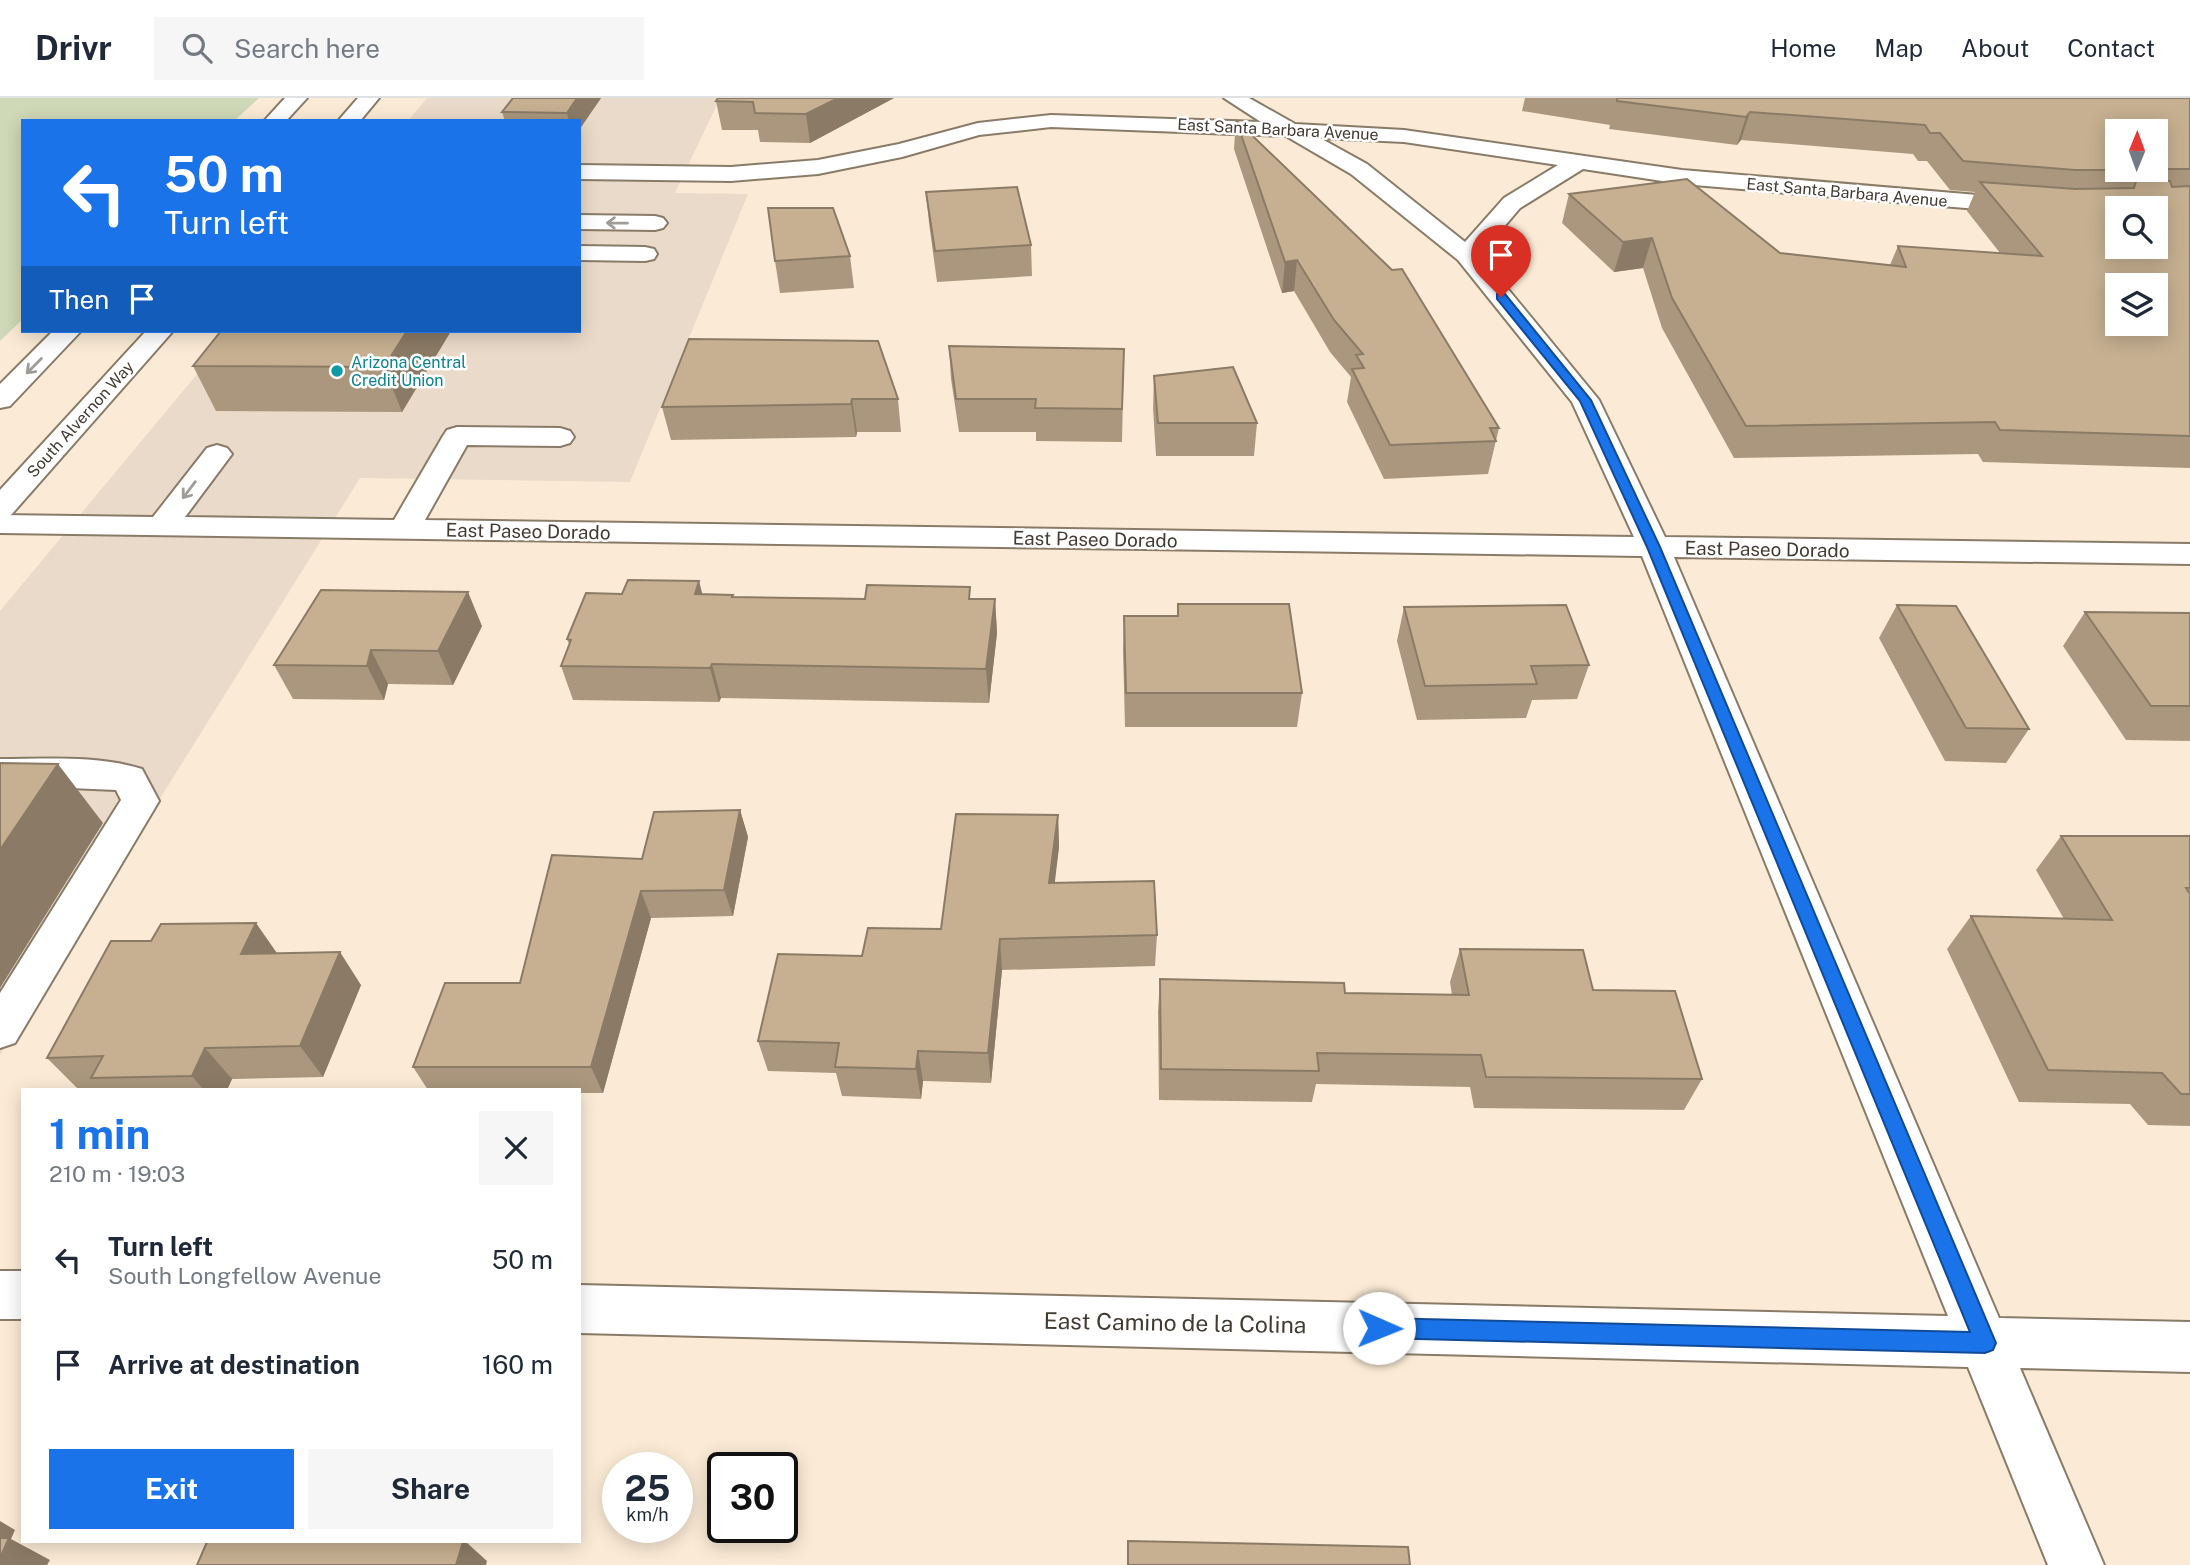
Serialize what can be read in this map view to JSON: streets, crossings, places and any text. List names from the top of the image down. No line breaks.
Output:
{"streets":{"street":["East Santa Barbara Avenue","South Alvernon Way","East Paseo Dorado","East Camino de la Colina"]},"places":["Arizona Central Credit Union"],"north":"top","page":{"header":"Drivr","search":"Search here","nav":["Home","Map","About","Contact"],"turn":["50 m","Turn left"],"then":"Then","heading":["1 min","210 m · 19:03"],"list":[{"name":"Turn left","note":"South Longfellow Avenue","value":"50 m"},{"name":"Arrive at destination","value":"160 m"}],"buttons":["Exit","Share"],"speed":"25 km/h","limit":"30"}}
